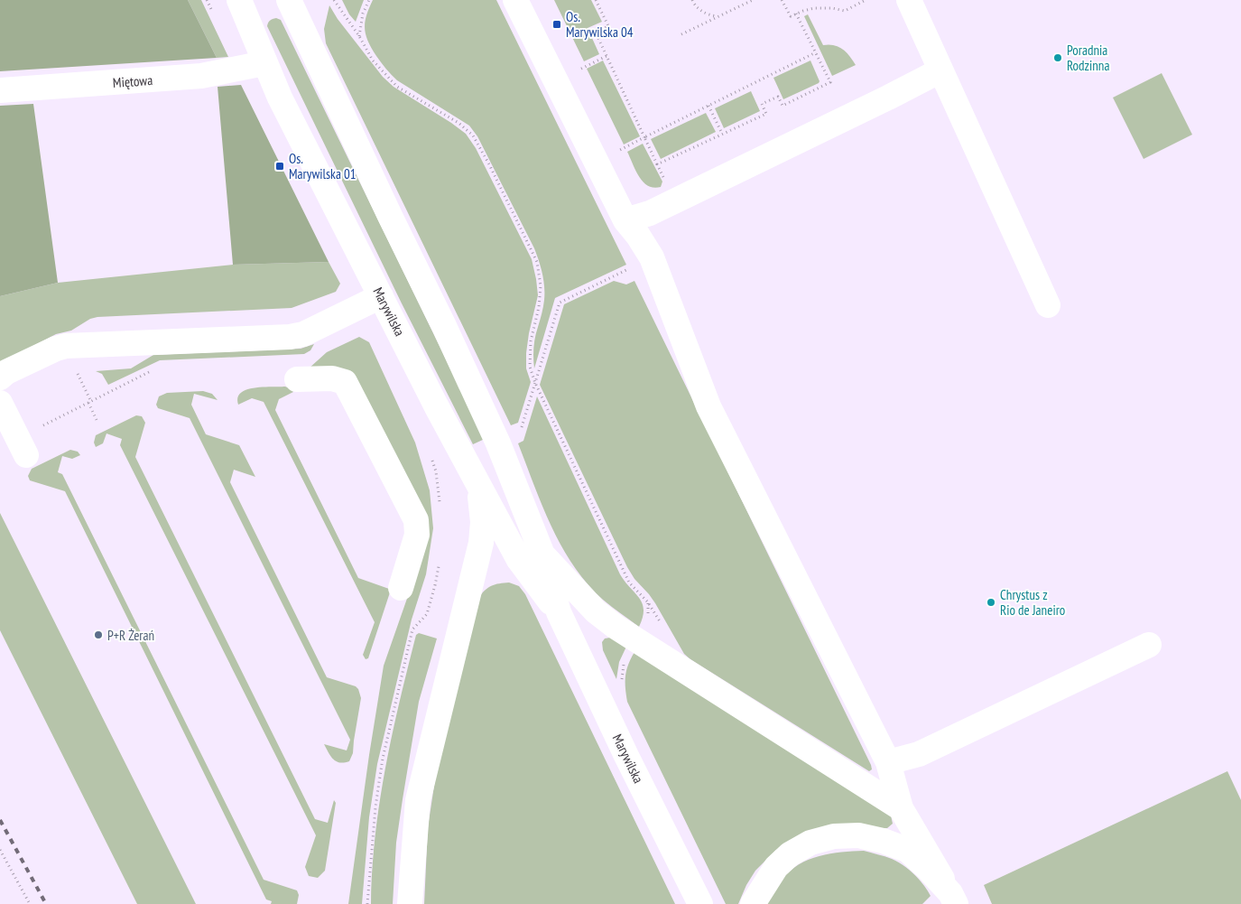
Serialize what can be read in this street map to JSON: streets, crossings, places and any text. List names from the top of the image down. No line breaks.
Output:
{"streets":{"street":["Miętowa","Marywilska"]},"crossings":[["Miętowa","Marywilska"]],"places":{"transit":["Os. Marywilska 04","Os. Marywilska 01"],"other":["Poradnia Rodzinna","Chrystus z Rio de Janeiro","P+R Żerań"]}}
